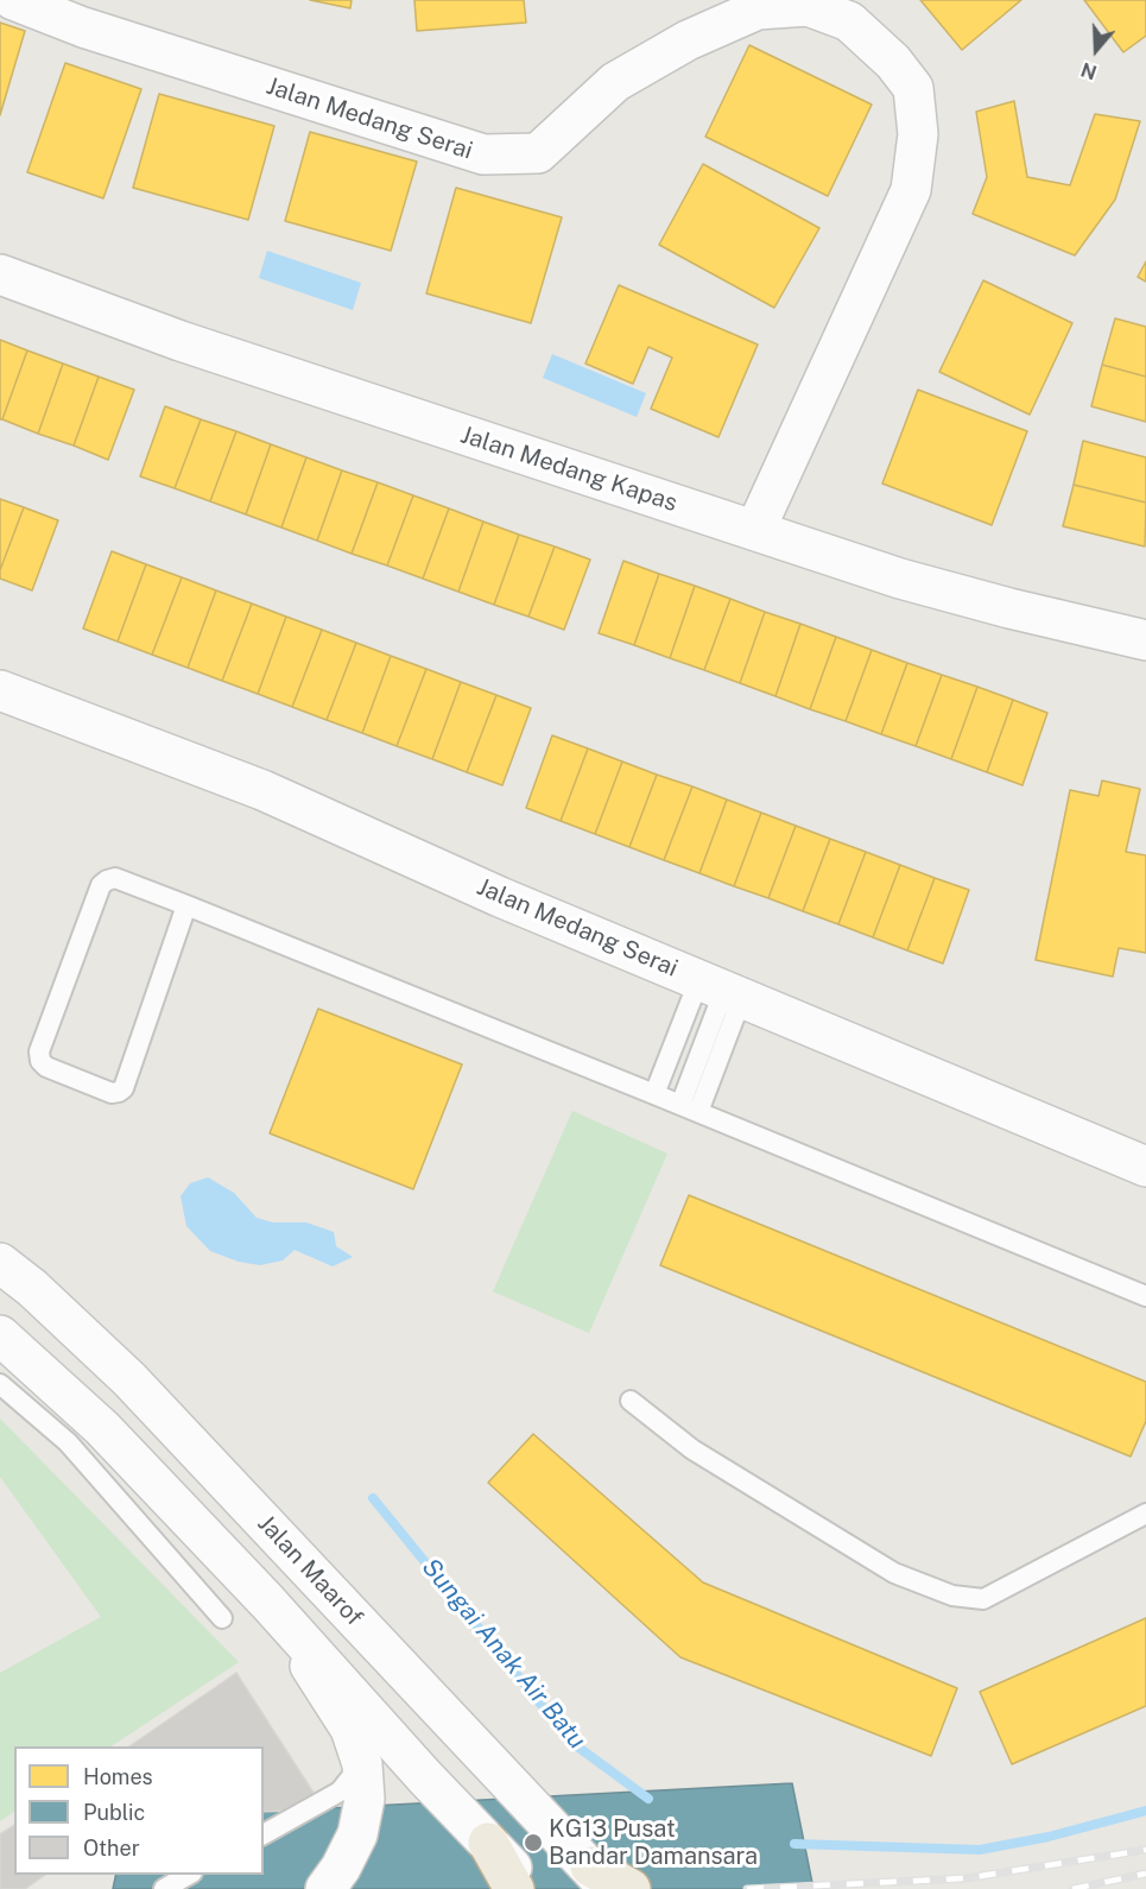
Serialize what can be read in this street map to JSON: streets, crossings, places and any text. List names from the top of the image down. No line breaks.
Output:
{"streets":{"street":["Jalan Medang Serai","Jalan Medang Kapas","Jalan Maarof"]},"crossings":[["Jalan Medang Serai","Jalan Medang Kapas"]],"water":["Sungai Anak Air Batu"],"places":["KG13 Pusat Bandar Damansara"],"legend":["Homes","Public","Other"],"north":"bottom"}
